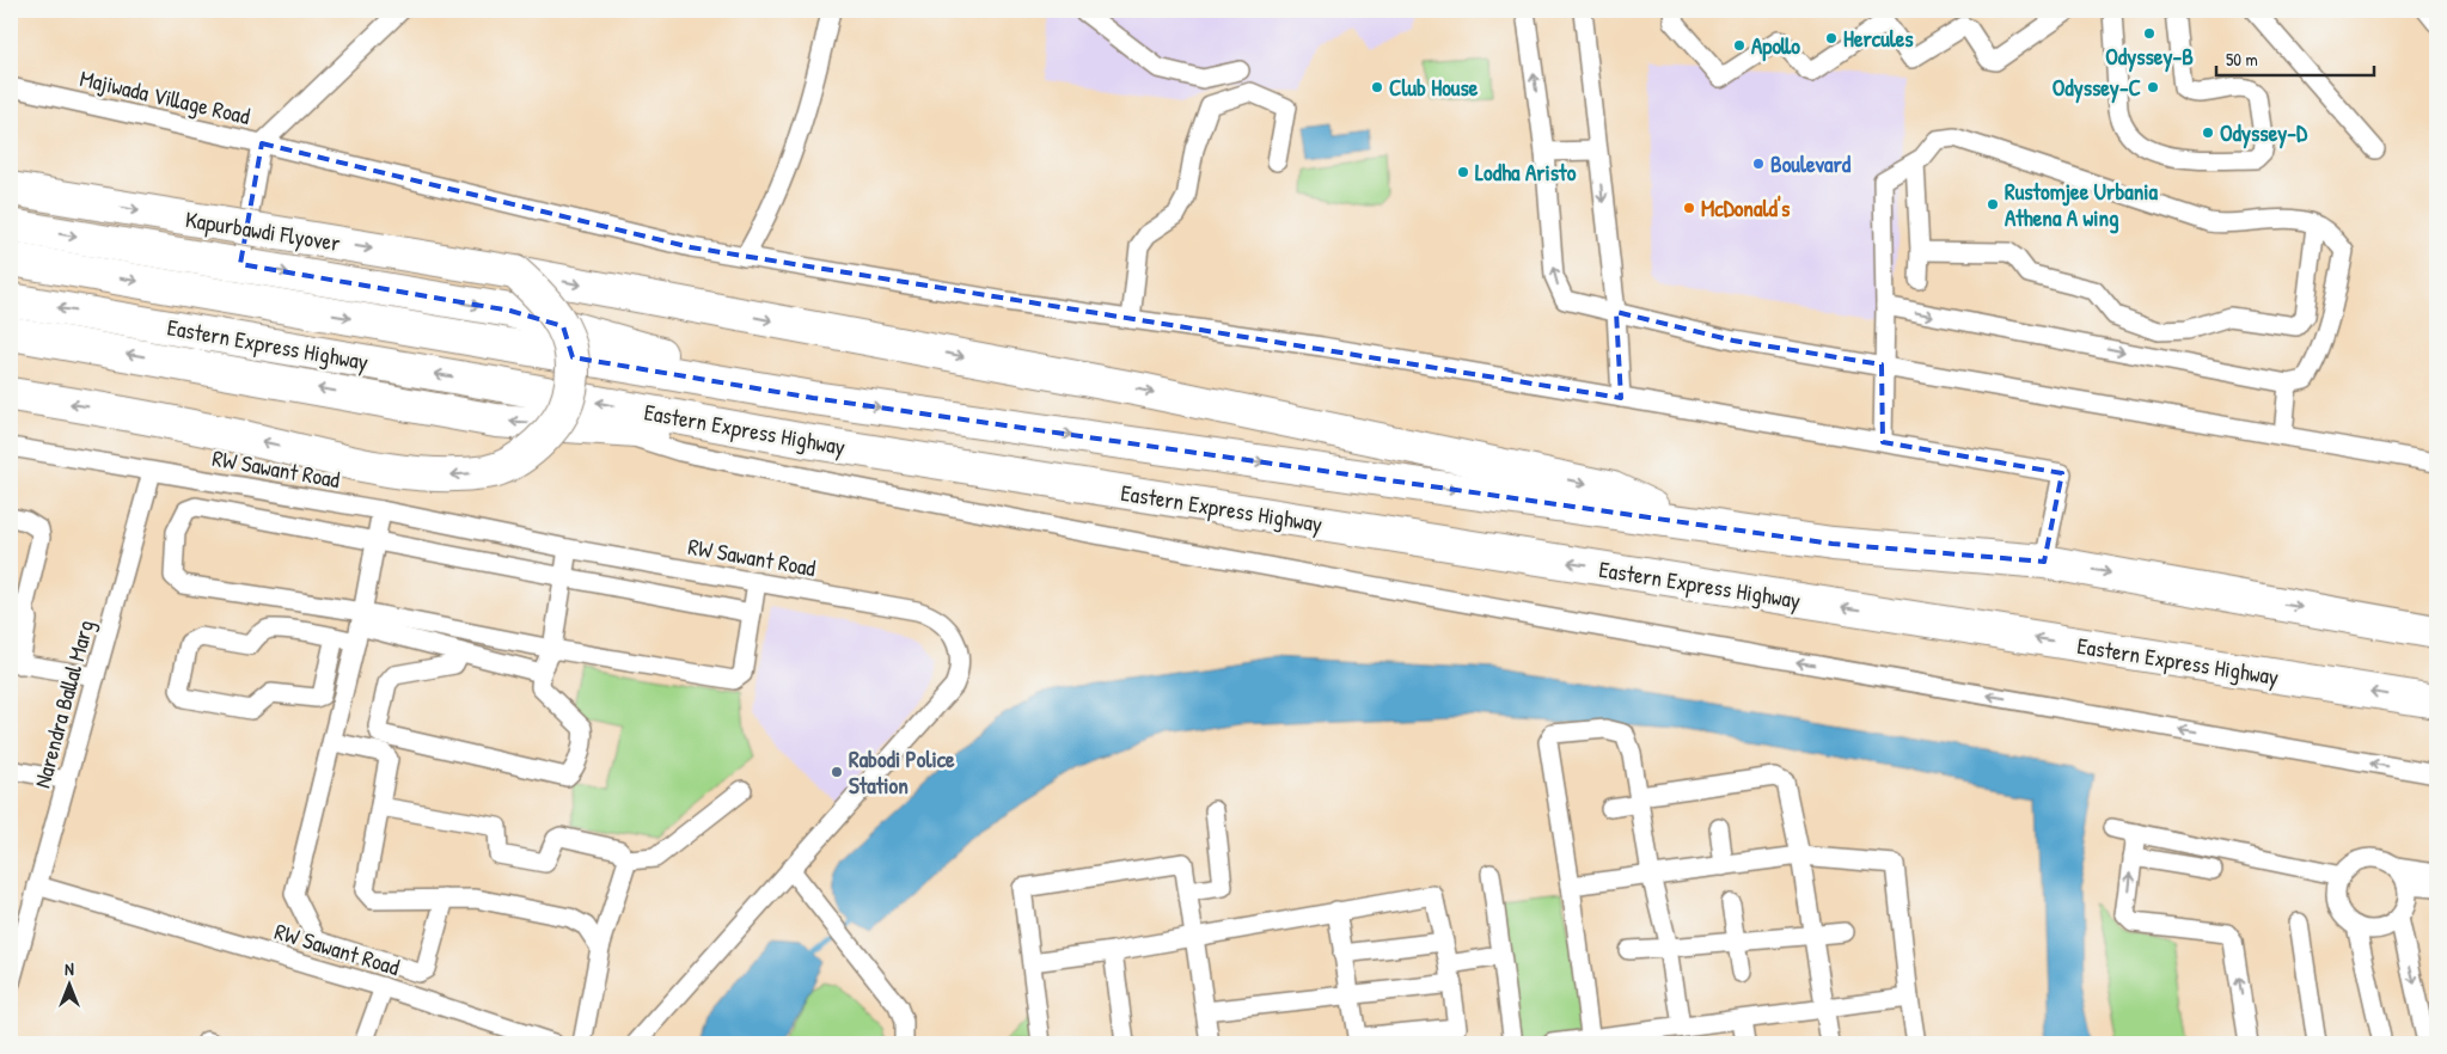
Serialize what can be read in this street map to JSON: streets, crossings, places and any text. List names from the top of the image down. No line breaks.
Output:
{"streets":{"highway":["Kapurbawdi Flyover","Eastern Express Highway"],"street":["Majiwada Village Road","RW Sawant Road","Narendra Ballal Marg"]},"crossings":[["Kapurbawdi Flyover","Eastern Express Highway"],["RW Sawant Road","Narendra Ballal Marg"]],"places":["Odyssey-B","Hercules","Apollo","Club House","Odyssey-C","Odyssey-D","Boulevard","Lodha Aristo","Rustomjee Urbania Athena A wing","McDonald's","Rabodi Police Station"],"scale_bar":"50 m","north":"top"}
